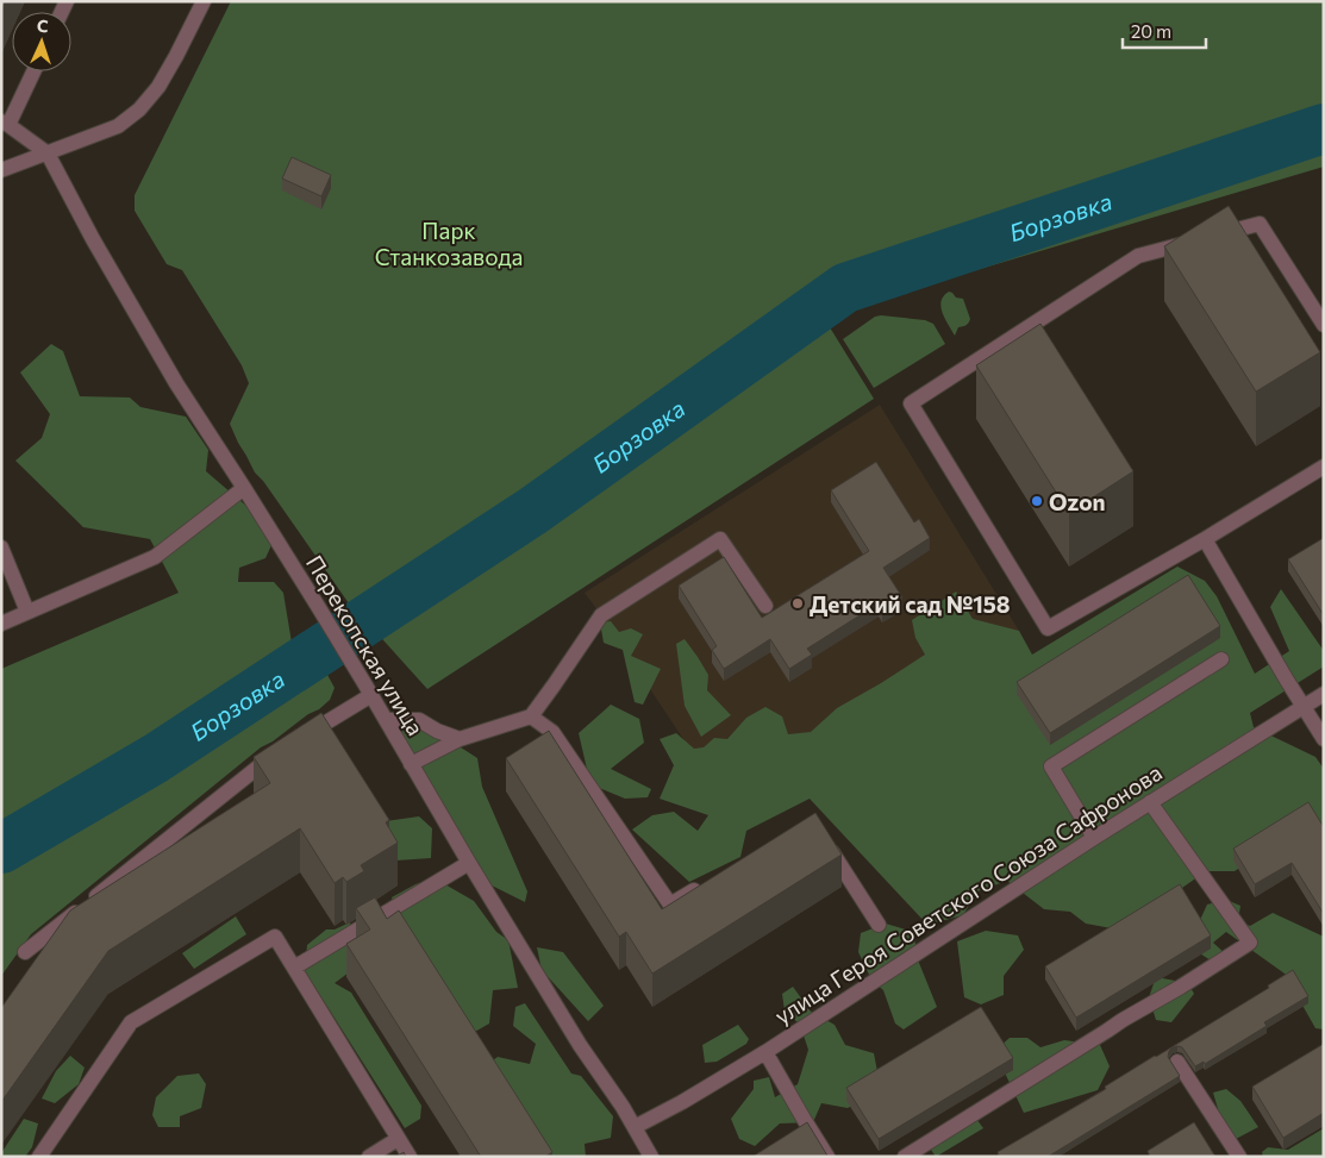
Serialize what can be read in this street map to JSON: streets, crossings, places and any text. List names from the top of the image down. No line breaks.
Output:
{"streets":{"street":["Перекопская улица","улица Героя Советского Союза Сафронова"]},"crossings":[["Перекопская улица","улица Героя Советского Союза Сафронова"]],"water":["Борзовка"],"parks":["Парк Станкозавода"],"places":["Ozon","Детский сад №158"],"scale_bar":"20 m","north":"top"}
